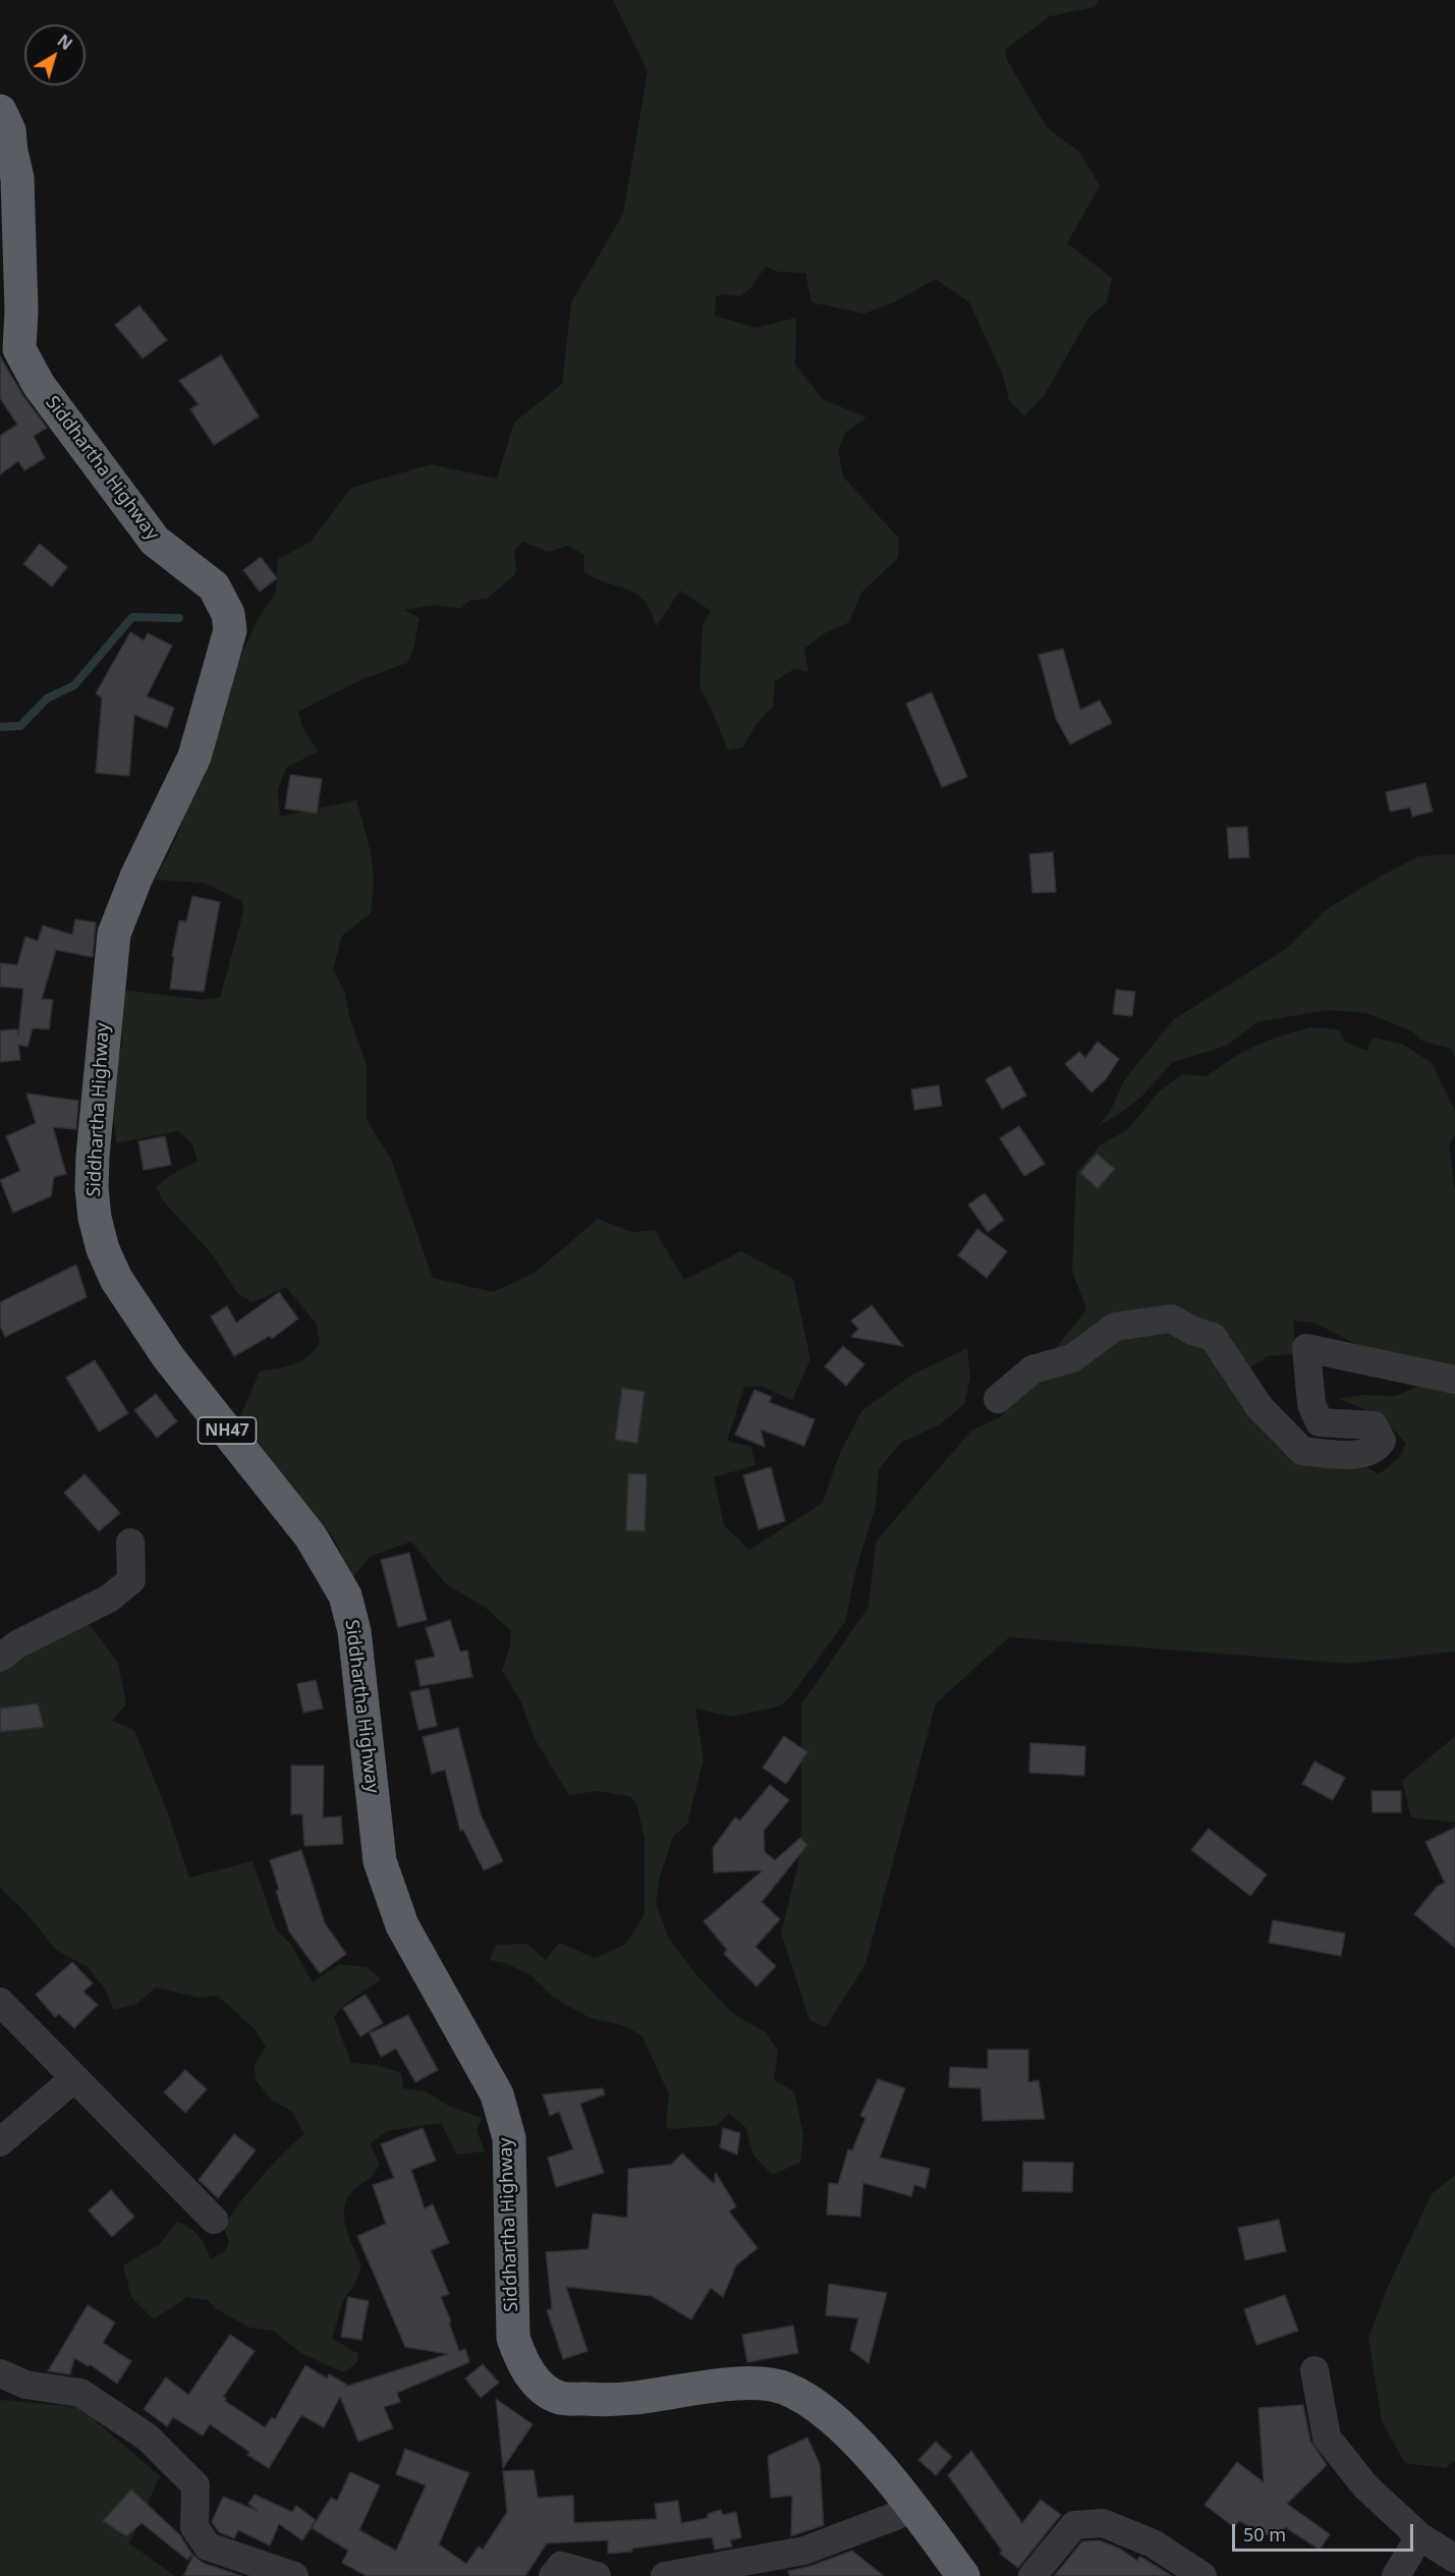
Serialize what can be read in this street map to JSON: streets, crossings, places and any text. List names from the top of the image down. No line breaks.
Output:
{"streets":{"highway":["Siddhartha Highway","NH47"]},"scale_bar":"50 m","north":"top right"}
